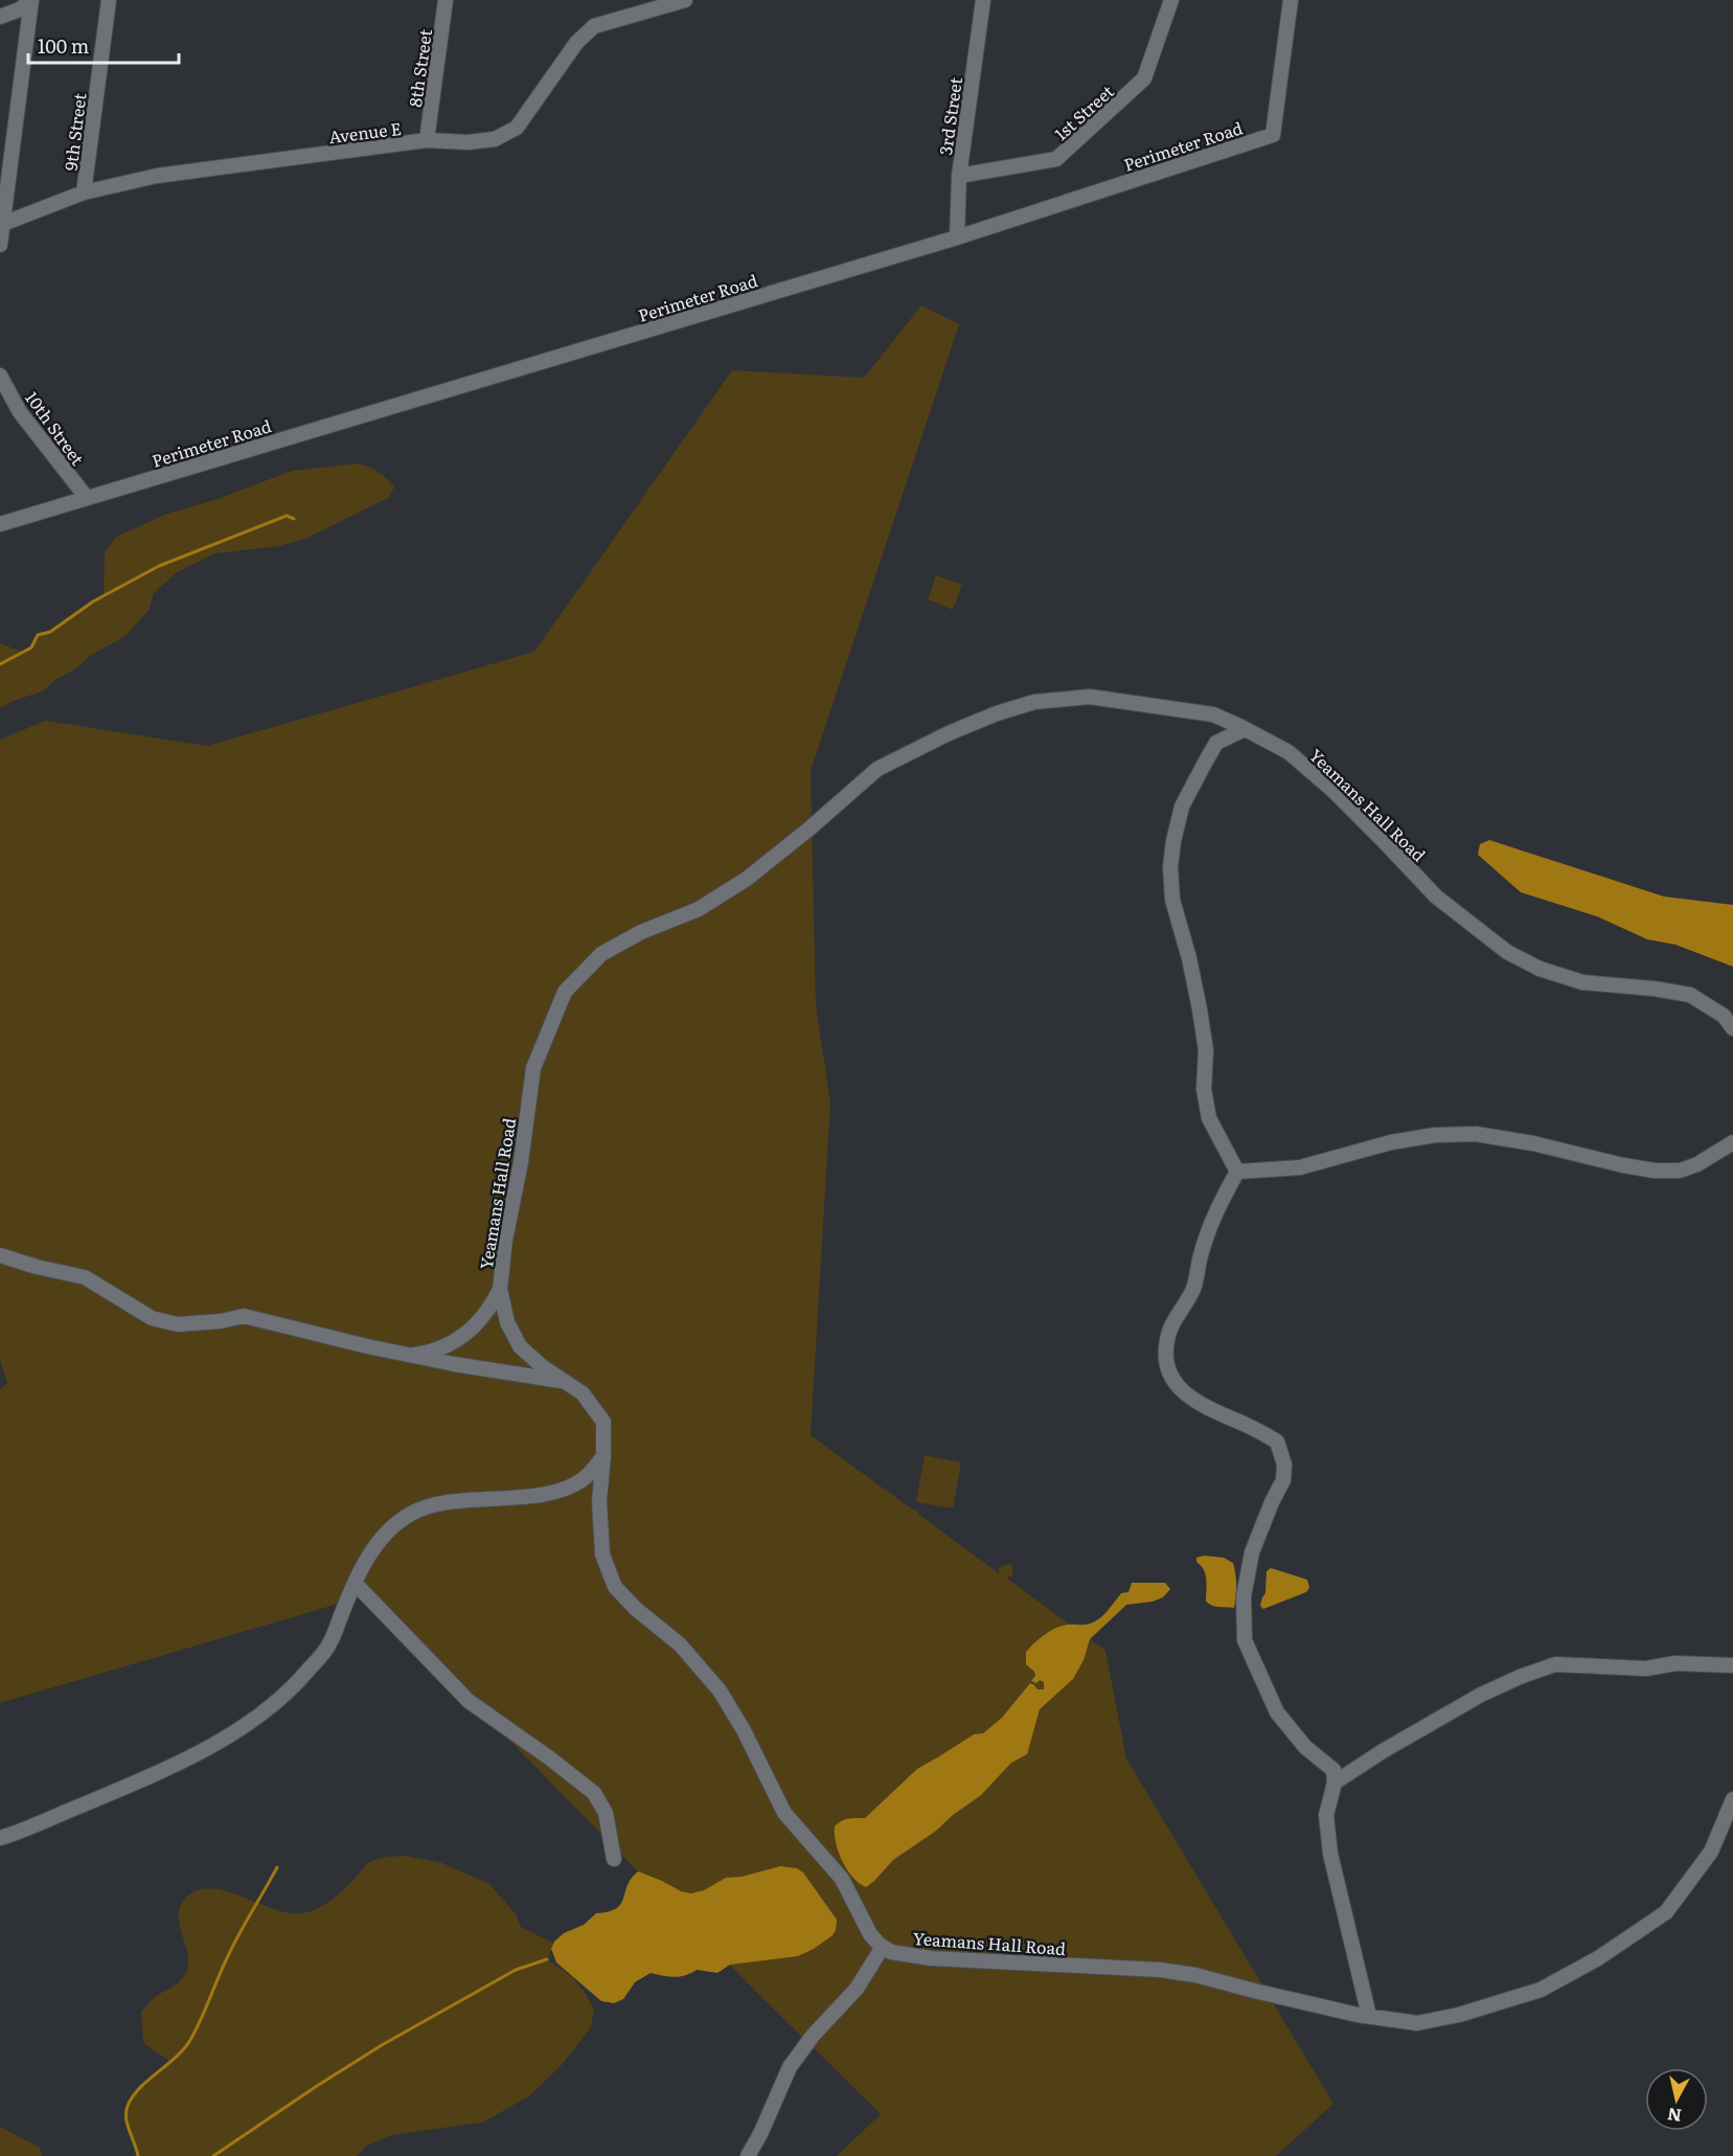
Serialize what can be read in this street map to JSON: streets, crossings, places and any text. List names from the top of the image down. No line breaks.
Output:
{"streets":{"street":["8th Street","1st Street","3rd Street","9th Street","Avenue E","Perimeter Road","10th Street","Yeamans Hall Road"]},"crossings":[["8th Street","Avenue E"],["1st Street","3rd Street"],["3rd Street","Perimeter Road"],["9th Street","Avenue E"],["Perimeter Road","10th Street"]],"scale_bar":"100 m","north":"bottom"}
